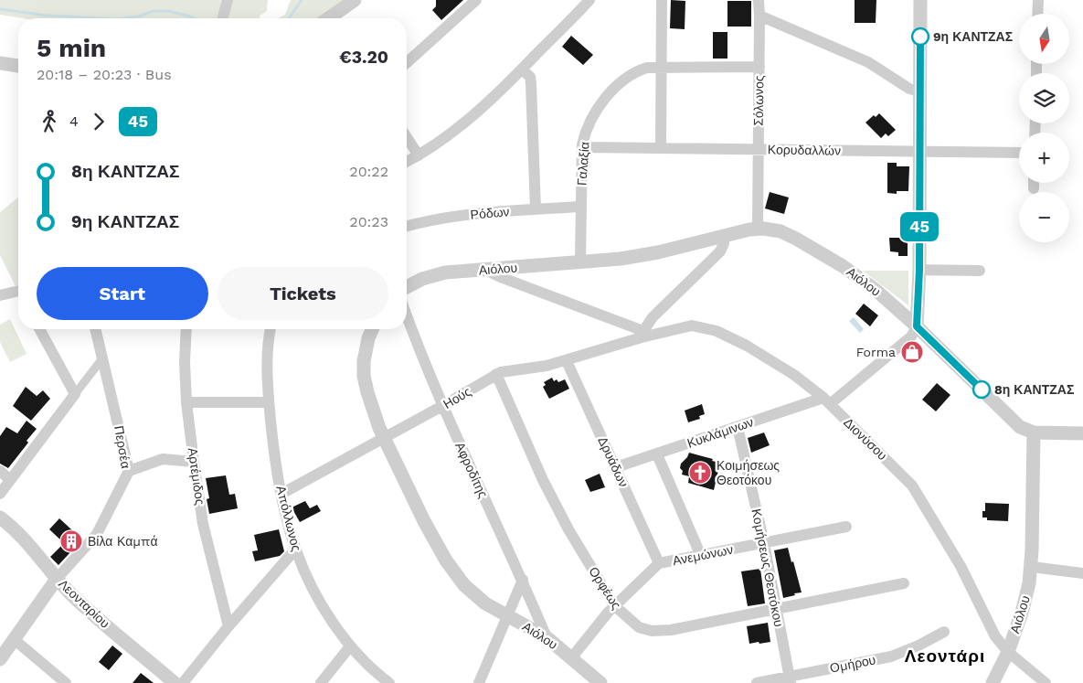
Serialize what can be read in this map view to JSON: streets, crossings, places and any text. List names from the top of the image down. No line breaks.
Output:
{"streets":{"street":["Σόλωνος","Κορυδαλλών","Γαλαξία","Ρόδων","Αιόλου","Ηούς","Κυκλάμινων","Διονύσου","Περσέα","Δρυάδων","Αφροδίτης","Αρτέμιδος","Απόλλωνος","Ανεμώνων","Κομήσεως Θεοτόκου","Ορφέως","Λεονταρίου","Ομήρου"]},"crossings":[["Σόλωνος","Κορυδαλλών"],["Σόλωνος","Γαλαξία"],["Σόλωνος","Αιόλου"],["Κορυδαλλών","Γαλαξία"],["Γαλαξία","Ρόδων"],["Γαλαξία","Αιόλου"],["Αιόλου","Ηούς"],["Αιόλου","Διονύσου"],["Αιόλου","Αφροδίτης"],["Αιόλου","Ανεμώνων"],["Ηούς","Διονύσου"],["Ηούς","Δρυάδων"],["Ηούς","Αφροδίτης"],["Ηούς","Απόλλωνος"],["Ηούς","Ορφέως"],["Κυκλάμινων","Διονύσου"],["Κυκλάμινων","Δρυάδων"],["Κυκλάμινων","Κομήσεως Θεοτόκου"],["Περσέα","Λεονταρίου"],["Δρυάδων","Ανεμώνων"],["Ανεμώνων","Κομήσεως Θεοτόκου"],["Ανεμώνων","Ορφέως"],["Κομήσεως Θεοτόκου","Ορφέως"],["Κομήσεως Θεοτόκου","Ομήρου"]],"districts":["Λεοντάρι"],"places":{"other":["9η ΚΑΝΤΖΑΣ","8η ΚΑΝΤΖΑΣ"],"shop":["Forma"],"church":["Κοιμήσεως Θεοτόκου"],"building":["Βίλα Καμπά"]},"lines":["bus line 45"],"north":"bottom","page":{"on_map":"45","map_buttons":["+","−"],"heading":["5 min","20:18 – 20:23 · Bus","€3.20"],"legs":["4","45"],"list":[{"name":"8η ΚΑΝΤΖΑΣ","value":"20:22"},{"name":"9η ΚΑΝΤΖΑΣ","value":"20:23"}],"buttons":["Start","Tickets"]}}
